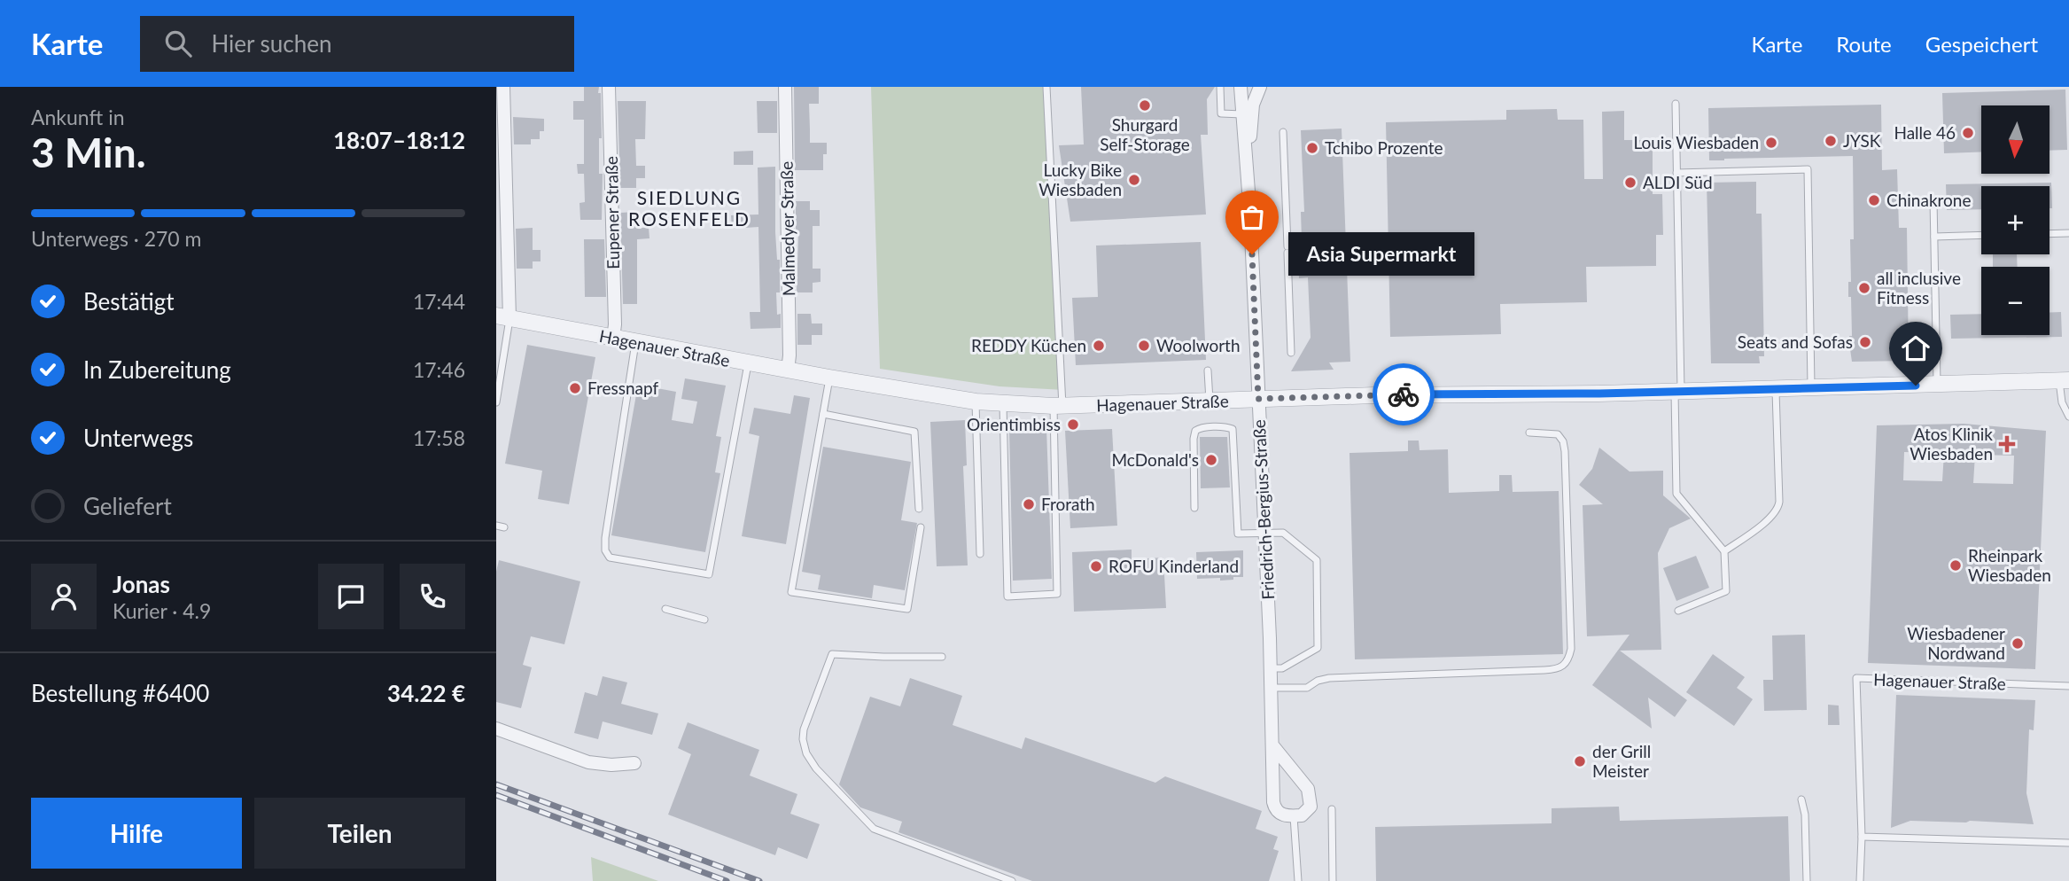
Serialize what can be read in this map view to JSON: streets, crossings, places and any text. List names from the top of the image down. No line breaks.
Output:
{"streets":{"street":["Eupener Straße","Malmedyer Straße","Hagenauer Straße","Friedrich-Bergius-Straße"]},"crossings":[["Eupener Straße","Hagenauer Straße"],["Malmedyer Straße","Hagenauer Straße"],["Hagenauer Straße","Friedrich-Bergius-Straße"]],"districts":["SIEDLUNG ROSENFELD"],"places":{"other":["Shurgard Self-Storage","Halle 46","JYSK","Louis Wiesbaden","Tchibo Prozente","Lucky Bike Wiesbaden","ALDI Süd","Chinakrone","Asia Supermarkt","all inclusive Fitness","Seats and Sofas","REDDY Küchen","Woolworth","Fressnapf","Orientimbiss","McDonald's","Frorath","Rheinpark Wiesbaden","ROFU Kinderland","Wiesbadener Nordwand","der Grill Meister"],"health":["Atos Klinik Wiesbaden"]},"north":"bottom","page":{"header":"Karte","search":"Hier suchen","nav":["Karte","Route","Gespeichert"],"heading":["3 Min.","Ankunft in","18:07–18:12"],"panel":["Jonas","Kurier · 4.9","Bestellung #6400","34.22 €"],"map_buttons":["+","−"],"bar":"Unterwegs · 270 m","bubble":"Asia Supermarkt","list":[["Bestätigt","17:44"],["In Zubereitung","17:46"],["Unterwegs","17:58"],"Geliefert"],"buttons":["Hilfe","Teilen"]}}
